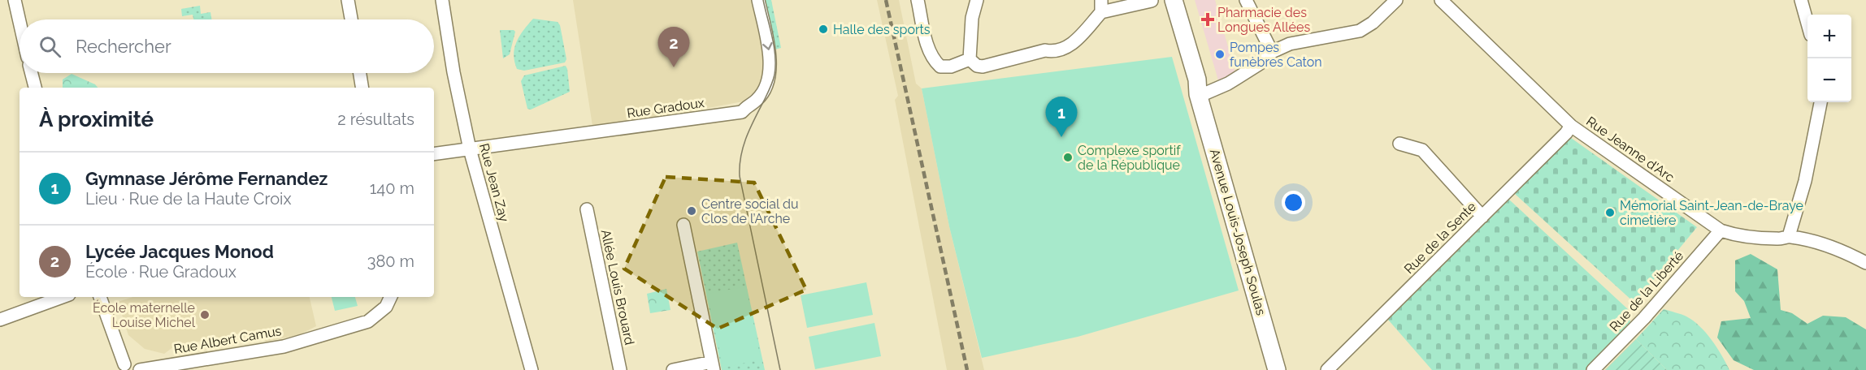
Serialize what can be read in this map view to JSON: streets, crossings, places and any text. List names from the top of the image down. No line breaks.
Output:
{"streets":{"main road":["Avenue Louis-Joseph Soulas"],"street":["Rue Gradoux","Rue Jeanne d'Arc","Rue Jean Zay","Rue de la Sente","Allée Louis Brouard","Rue de la Liberté","Rue Albert Camus"]},"crossings":[["Rue Gradoux","Rue Jean Zay"],["Rue Jeanne d'Arc","Rue de la Sente"],["Rue Jeanne d'Arc","Rue de la Liberté"]],"one_way":["Rue Gradoux"],"places":{"health":["Pharmacie des Longues Allées"],"other":["Halle des sports","Pompes funèbres Caton","Complexe sportif de la République","Centre social du Clos de l’Arche","Mémorial Saint-Jean-de-Braye cimetière","École maternelle Louise Michel"]},"page":{"map_buttons":["+","−"],"search":"Rechercher","pins":["2","1"],"heading":["À proximité","2 résultats"],"list":[{"mark":"1","name":"Gymnase Jérôme Fernandez","note":"Lieu · Rue de la Haute Croix","value":"140 m"},{"mark":"2","name":"Lycée Jacques Monod","note":"École · Rue Gradoux","value":"380 m"}]}}
